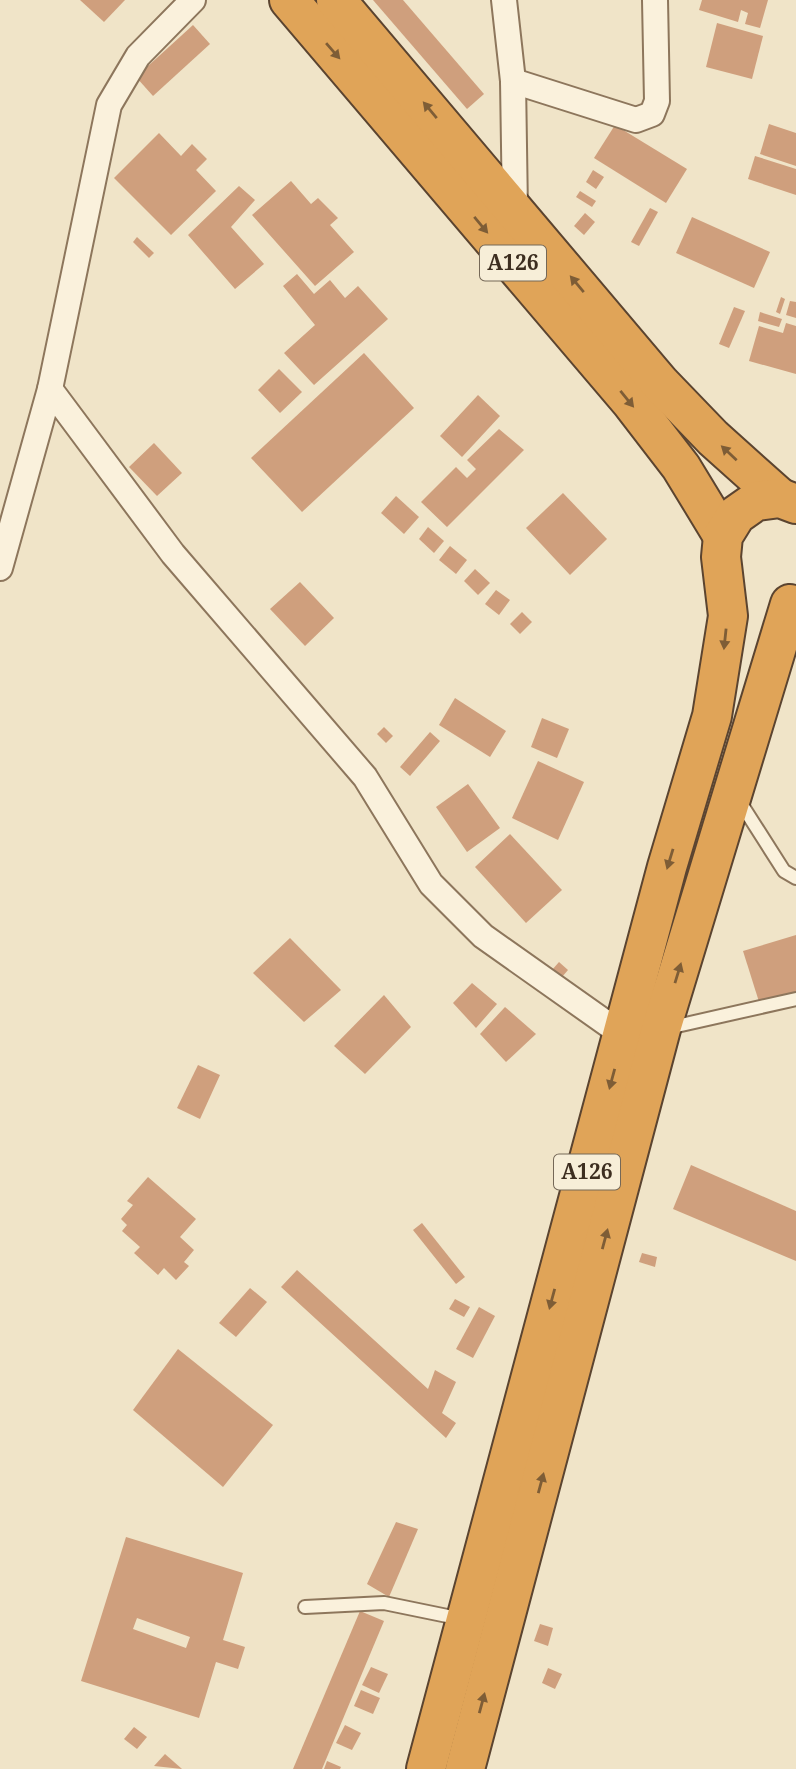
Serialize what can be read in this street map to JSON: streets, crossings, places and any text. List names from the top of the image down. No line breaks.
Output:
{"streets":{"highway":["A126"]}}
